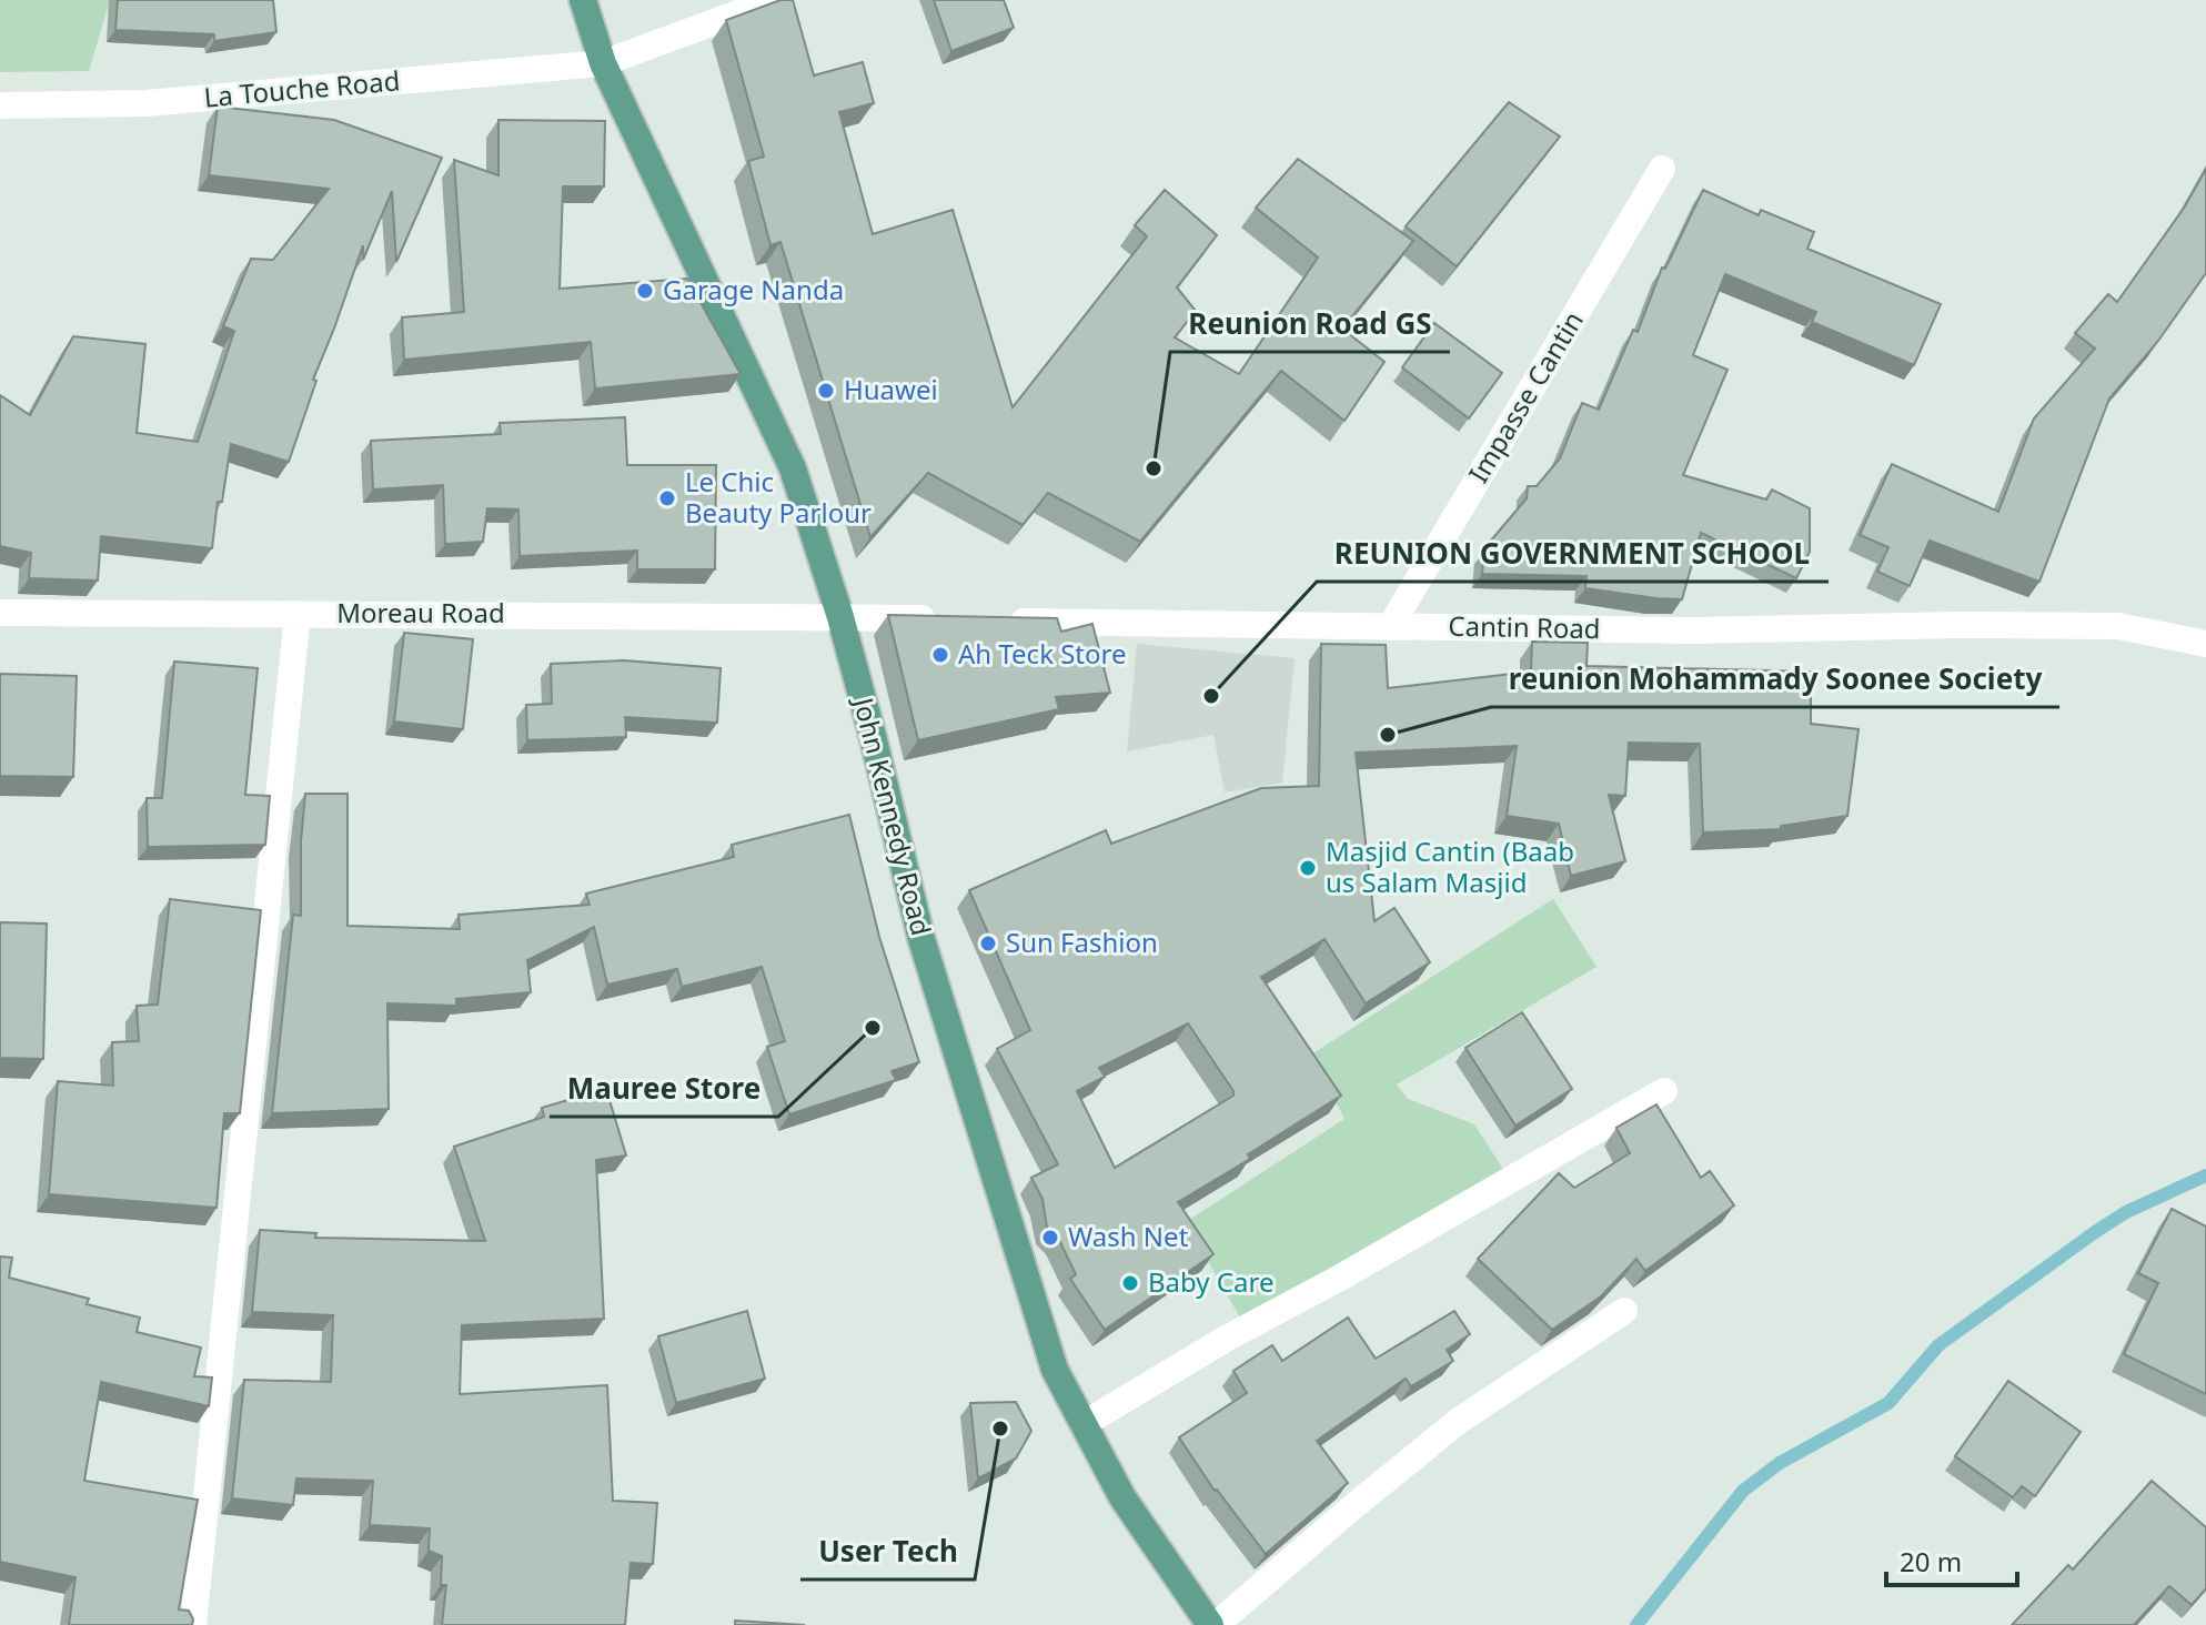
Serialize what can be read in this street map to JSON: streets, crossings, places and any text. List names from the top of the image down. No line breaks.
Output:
{"streets":{"main road":["John Kennedy Road"],"street":["La Touche Road","Impasse Cantin","Moreau Road","Cantin Road"]},"crossings":[["La Touche Road","John Kennedy Road"],["Impasse Cantin","Cantin Road"],["Moreau Road","John Kennedy Road"]],"places":["Garage Nanda","Huawei","Reunion Road GS","Le Chic Beauty Parlour","Ah Teck Store","REUNION GOVERNMENT SCHOOL","reunion Mohammady Soonee Society","Masjid Cantin (Baab us Salam Masjid","Sun Fashion","Mauree Store","Wash Net","Baby Care","User Tech"],"scale_bar":"20 m"}
